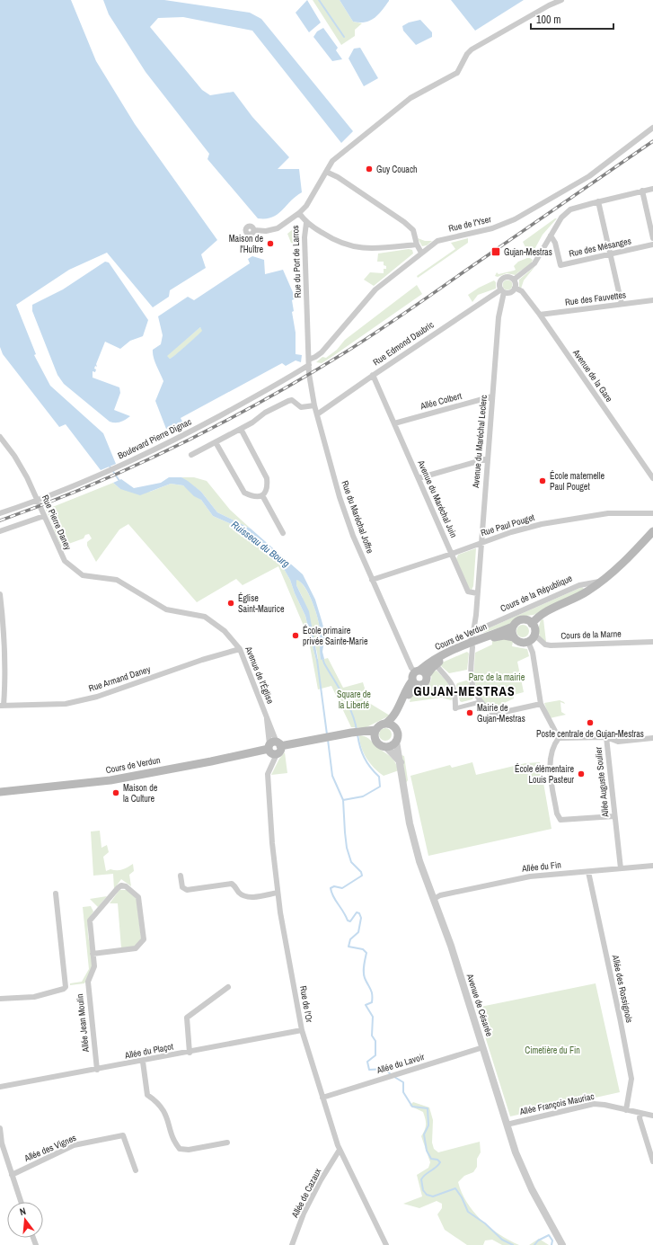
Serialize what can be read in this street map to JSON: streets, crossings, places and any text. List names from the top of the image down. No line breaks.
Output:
{"streets":{"main road":["Cours de la République","Cours de Verdun"],"street":["Rue de l'Yser","Rue des Mésanges","Rue du Port de Larros","Rue des Fauvettes","Rue Edmond Daubric","Avenue de la Gare","Allée Colbert","Boulevard Pierre Dignac","Avenue du Maréchal Leclerc","Avenue du Maréchal Juin","Rue du Maréchal Joffre","Rue Pierre Daney","Rue Paul Pouget","Cours de la Marne","Avenue de l'Église","Rue Armand Daney","Allée Auguste Soulier","Allée du Fin","Allée des Rossignols","Rue de l'Or","Avenue de Césarée","Allée Jean Moulin","Allée du Plaçot","Allée du Lavoir","Allée François Mauriac","Allée des Vignes","Allée de Cazaux"]},"crossings":[["Rue de l'Yser","Rue du Port de Larros"],["Rue de l'Yser","Boulevard Pierre Dignac"],["Rue de l'Yser","Rue du Maréchal Joffre"],["Rue des Mésanges","Rue Edmond Daubric"],["Rue du Port de Larros","Boulevard Pierre Dignac"],["Rue du Port de Larros","Rue du Maréchal Joffre"],["Rue des Fauvettes","Avenue de la Gare"],["Rue Edmond Daubric","Avenue de la Gare"],["Rue Edmond Daubric","Avenue du Maréchal Leclerc"],["Rue Edmond Daubric","Avenue du Maréchal Juin"],["Rue Edmond Daubric","Rue du Maréchal Joffre"],["Avenue de la Gare","Avenue du Maréchal Leclerc"],["Allée Colbert","Avenue du Maréchal Leclerc"],["Allée Colbert","Avenue du Maréchal Juin"],["Boulevard Pierre Dignac","Rue du Maréchal Joffre"],["Boulevard Pierre Dignac","Rue Pierre Daney"],["Avenue du Maréchal Leclerc","Avenue du Maréchal Juin"],["Avenue du Maréchal Leclerc","Rue Paul Pouget"],["Avenue du Maréchal Juin","Rue Paul Pouget"],["Rue du Maréchal Joffre","Rue Paul Pouget"],["Rue du Maréchal Joffre","Cours de Verdun"],["Rue Pierre Daney","Avenue de l'Église"],["Cours de la République","Cours de la Marne"],["Cours de la République","Cours de Verdun"],["Cours de la Marne","Cours de Verdun"],["Cours de Verdun","Avenue de l'Église"],["Cours de Verdun","Avenue de Césarée"],["Avenue de l'Église","Rue Armand Daney"],["Allée Auguste Soulier","Allée du Fin"],["Allée du Fin","Allée des Rossignols"],["Allée du Fin","Avenue de Césarée"],["Allée des Rossignols","Allée François Mauriac"],["Rue de l'Or","Allée du Plaçot"],["Rue de l'Or","Allée du Lavoir"],["Rue de l'Or","Allée de Cazaux"],["Avenue de Césarée","Allée du Lavoir"],["Avenue de Césarée","Allée François Mauriac"],["Allée Jean Moulin","Allée du Plaçot"]],"districts":["GUJAN-MESTRAS"],"water":["Ruisseau du Bourg"],"parks":["Parc de la mairie","Square de la Liberté","Cimetière du Fin"],"places":{"other":["Guy Couach","Maison de l'Huître","École maternelle Paul Pouget","Église Saint-Maurice","École primaire privée Sainte-Marie","Mairie de Gujan-Mestras","Poste centrale de Gujan-Mestras","École élémentaire Louis Pasteur","Maison de la Culture"],"transit":["Gujan-Mestras"]},"scale_bar":"100 m","north":"top"}
